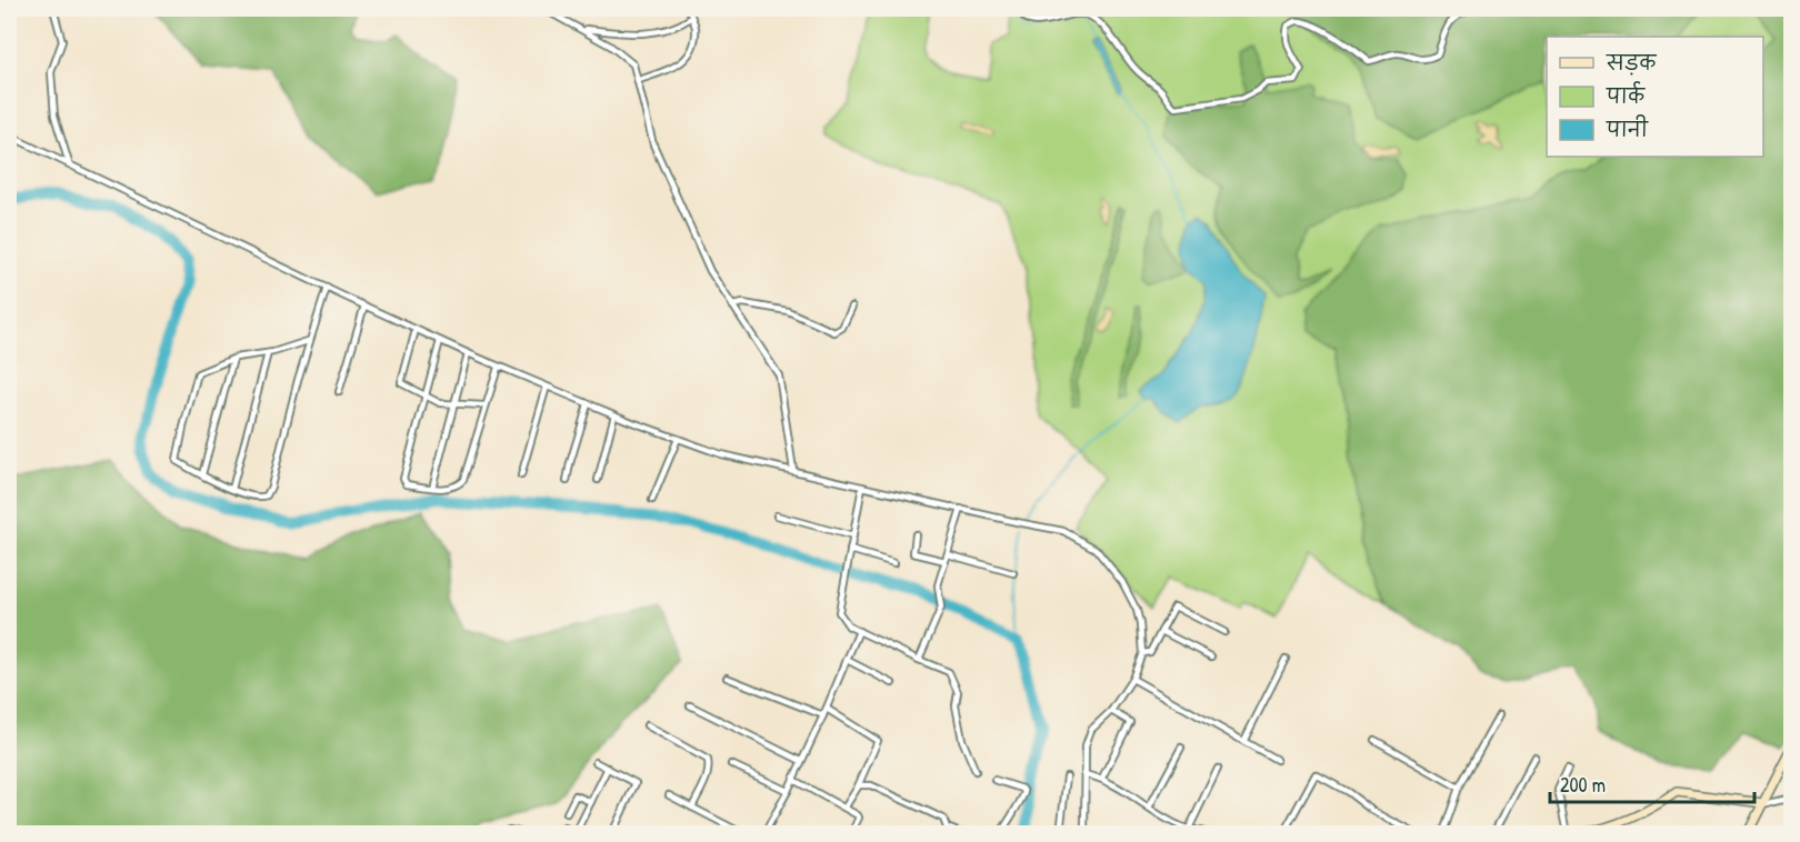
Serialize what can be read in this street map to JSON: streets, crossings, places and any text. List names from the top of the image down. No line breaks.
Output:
{"legend":["सड़क","पार्क","पानी"],"scale_bar":"200 m"}
